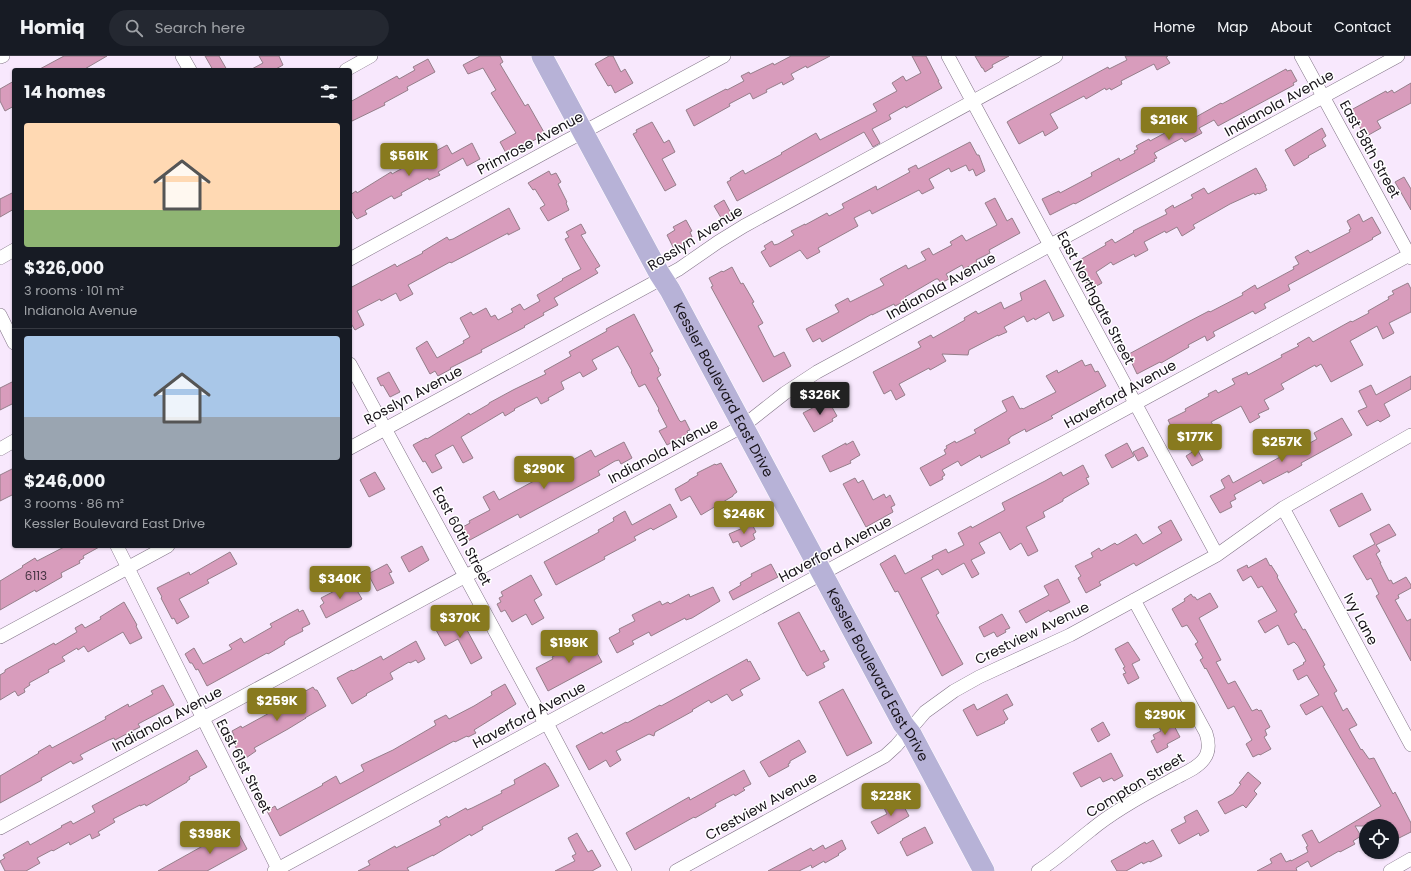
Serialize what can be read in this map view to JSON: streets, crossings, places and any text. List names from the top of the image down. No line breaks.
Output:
{"streets":{"main road":["Kessler Boulevard East Drive"],"street":["Indianola Avenue","Primrose Avenue","East 58th Street","Rosslyn Avenue","East Northgate Street","Haverford Avenue","East 60th Street","Ivy Lane","Crestview Avenue","East 61st Street","Compton Street"]},"crossings":[["Indianola Avenue","East 58th Street"],["Indianola Avenue","East Northgate Street"],["Indianola Avenue","Kessler Boulevard East Drive"],["Indianola Avenue","East 60th Street"],["Indianola Avenue","East 61st Street"],["Primrose Avenue","Kessler Boulevard East Drive"],["East 58th Street","Haverford Avenue"],["Rosslyn Avenue","East Northgate Street"],["Rosslyn Avenue","Kessler Boulevard East Drive"],["Rosslyn Avenue","East 60th Street"],["East Northgate Street","Haverford Avenue"],["East Northgate Street","Crestview Avenue"],["Kessler Boulevard East Drive","Haverford Avenue"],["Kessler Boulevard East Drive","Crestview Avenue"],["Haverford Avenue","East 60th Street"],["Haverford Avenue","East 61st Street"],["Ivy Lane","Crestview Avenue"],["Crestview Avenue","Compton Street"]],"house_numbers":["6113"],"page":{"header":"Homiq","search":"Search here","nav":["Home","Map","About","Contact"],"heading":"14 homes","price":["$216K","$561K","$326K","$177K","$257K","$290K","$246K","$340K","$370K","$199K","$259K","$290K","$228K","$398K"],"list":[{"name":"$326,000","note":"3 rooms · 101 m² · Indianola Avenue"},{"name":"$246,000","note":"3 rooms · 86 m² · Kessler Boulevard East Drive"}]}}
